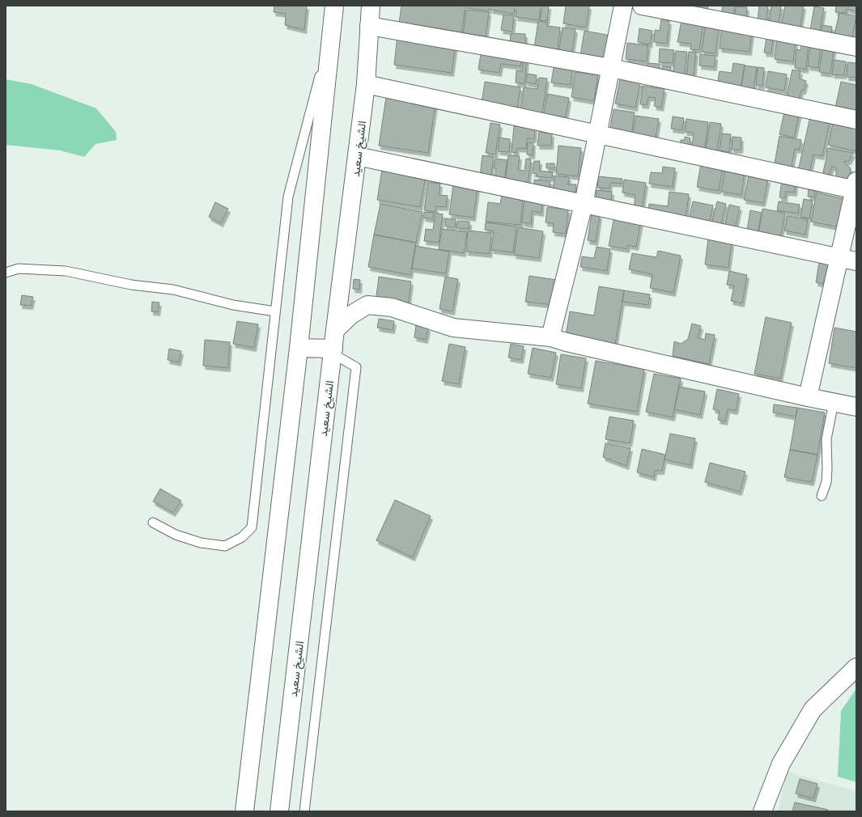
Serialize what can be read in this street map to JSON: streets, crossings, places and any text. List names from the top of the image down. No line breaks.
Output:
{"streets":{"street":["الشيخ سعيد"]}}
